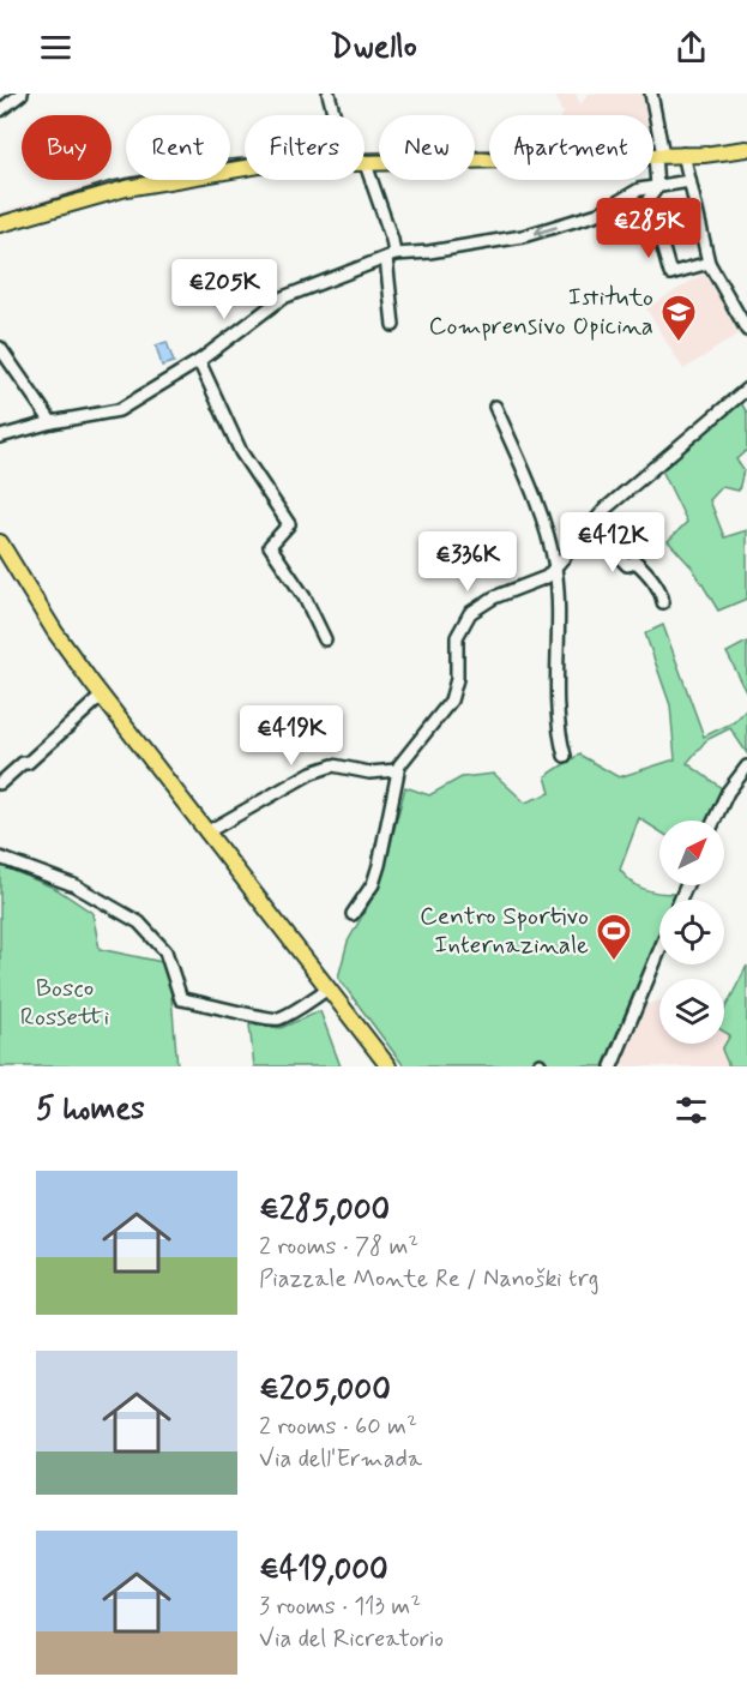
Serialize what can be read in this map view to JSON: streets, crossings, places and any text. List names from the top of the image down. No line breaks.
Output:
{"parks":["Bosco Rossetti"],"places":{"school or university":["Istituto Comprensivo Opicina"],"sports":["Centro Sportivo Internazinale"]},"north":"top right","page":{"header":"Dwello","chip":["Buy","Rent","Filters","New","Apartment"],"price":["€285K","€205K","€412K","€336K","€419K"],"heading":"5 homes","list":[{"name":"€285,000","note":"2 rooms · 78 m² · Piazzale Monte Re / Nanoški trg"},{"name":"€205,000","note":"2 rooms · 60 m² · Via dell'Ermada"},{"name":"€419,000","note":"3 rooms · 113 m² · Via del Ricreatorio"}]}}
